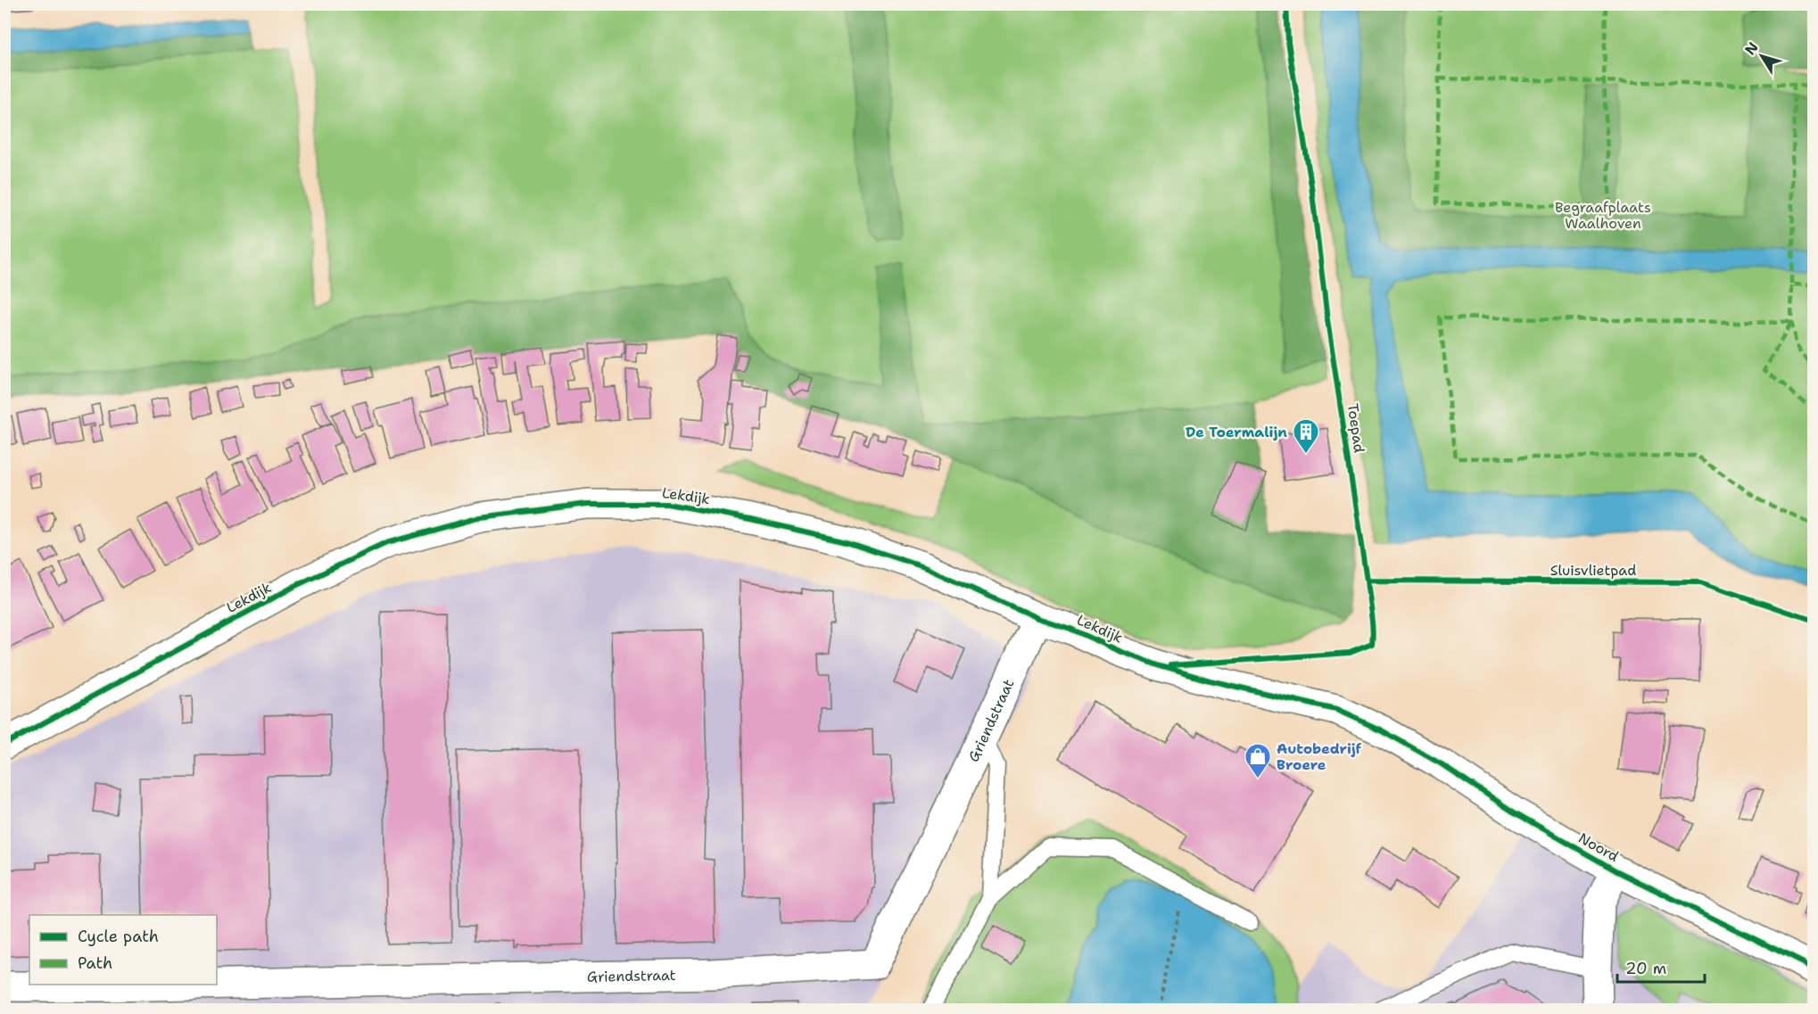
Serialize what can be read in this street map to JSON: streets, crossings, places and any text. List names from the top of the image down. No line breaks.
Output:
{"streets":{"street":["Lekdijk","Griendstraat","Noord"],"cycle path":["Toepad","Sluisvlietpad"]},"crossings":[["Lekdijk","Griendstraat"],["Lekdijk","Noord"]],"parks":["Begraafplaats Waalhoven"],"places":{"building":["De Toermalijn"],"shop":["Autobedrijf Broere"]},"legend":["Cycle path","Path"],"scale_bar":"20 m","north":"top left"}
